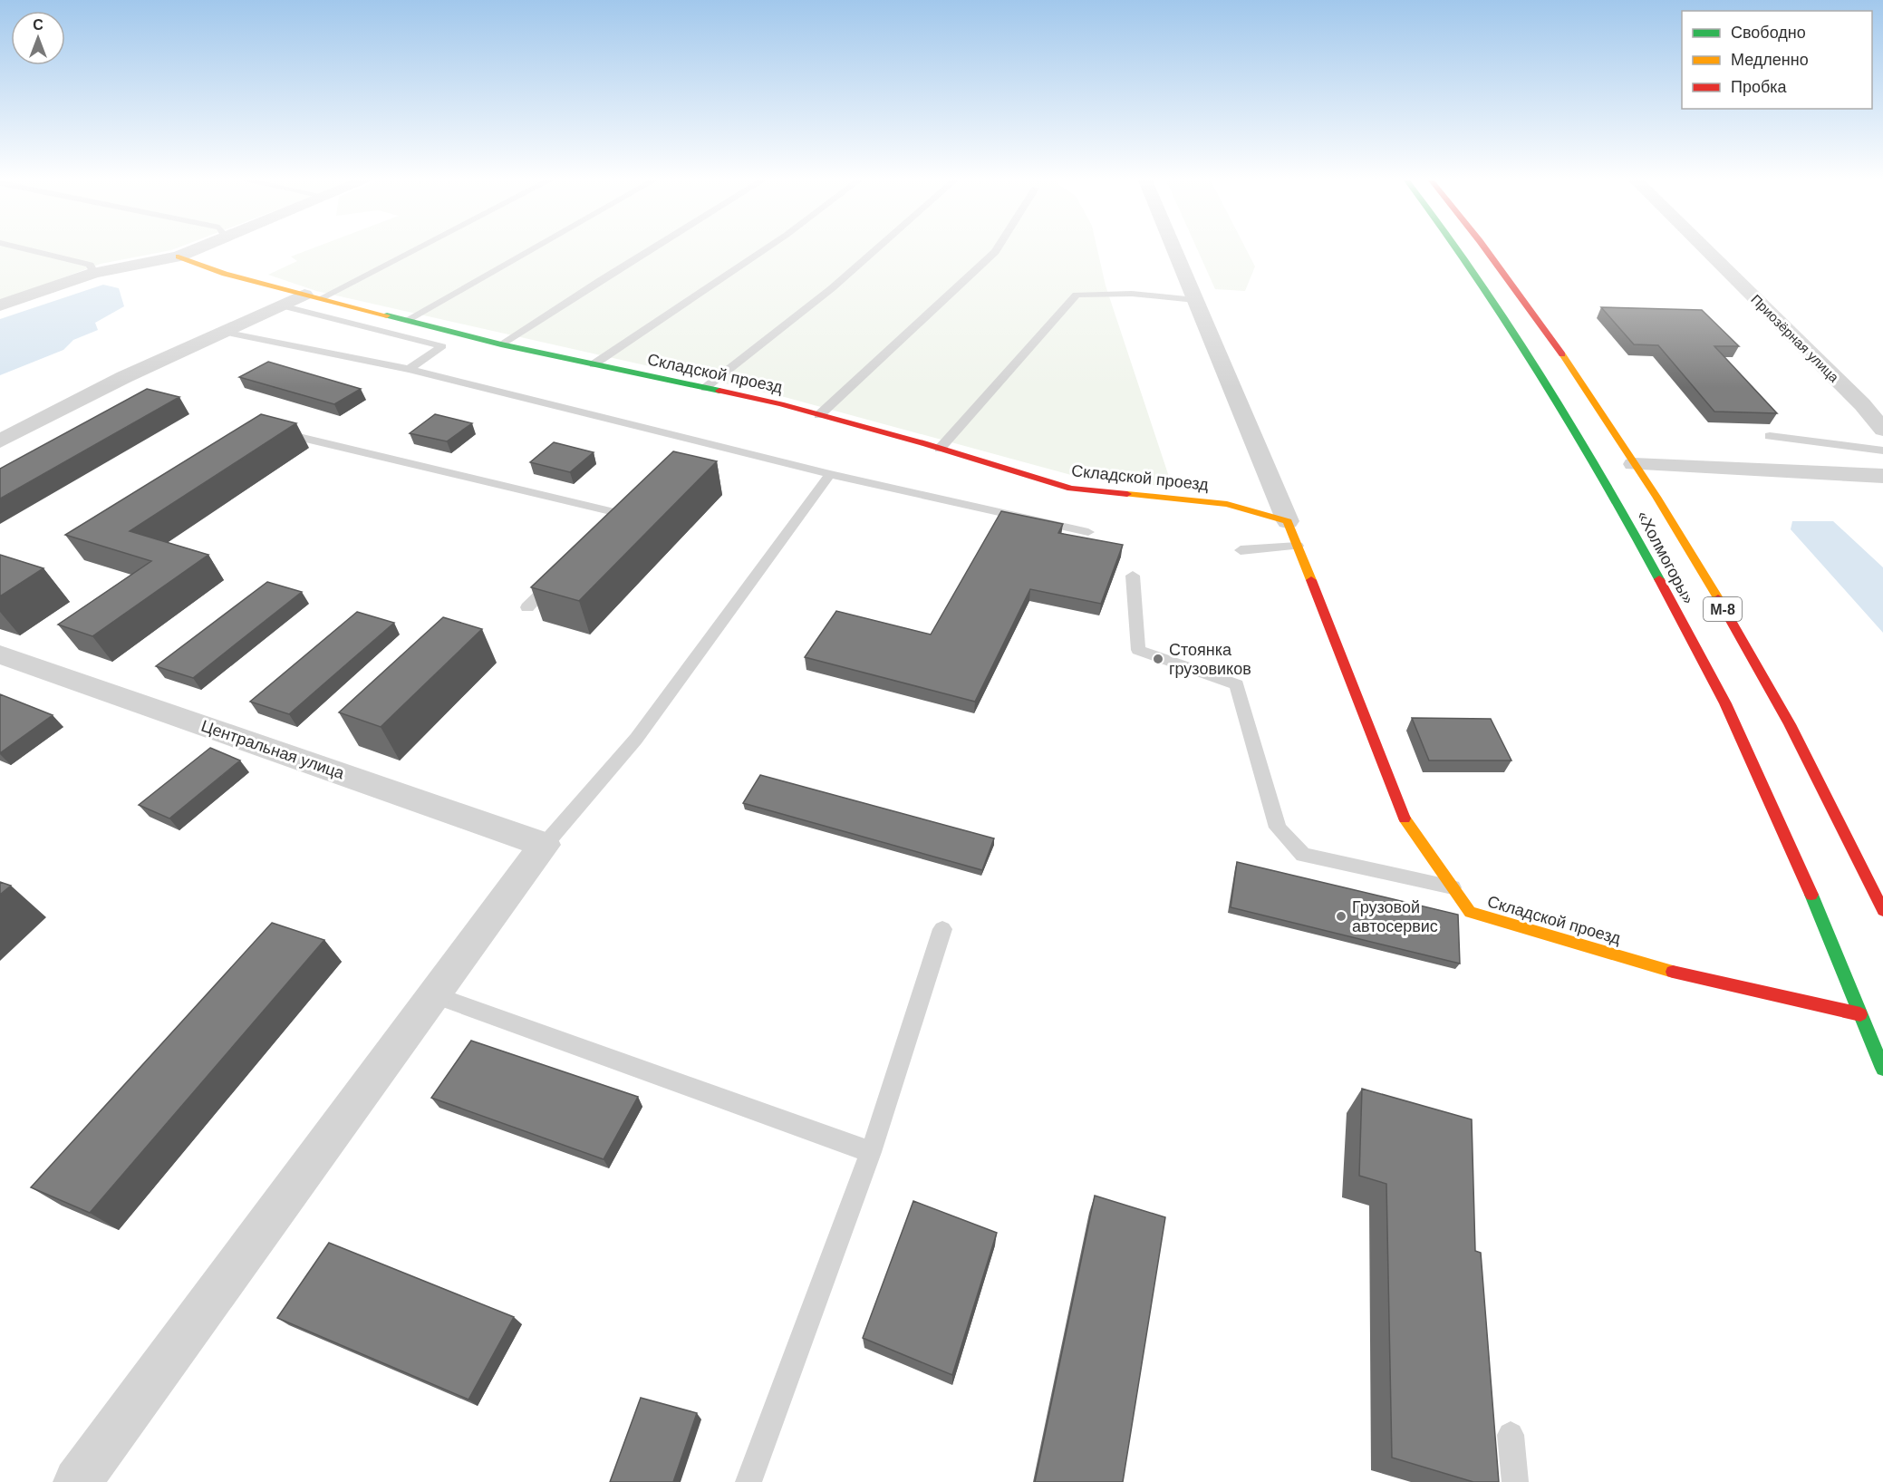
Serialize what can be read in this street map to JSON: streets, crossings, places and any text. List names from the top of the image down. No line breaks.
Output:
{"streets":{"main road":["Складской проезд","«Холмогоры»","М-8"],"street":["Приозёрная улица","Центральная улица"]},"crossings":[["Складской проезд","«Холмогоры»"]],"places":["Стоянка грузовиков","Грузовой автосервис"],"legend":["Свободно","Медленно","Пробка"],"north":"top"}
